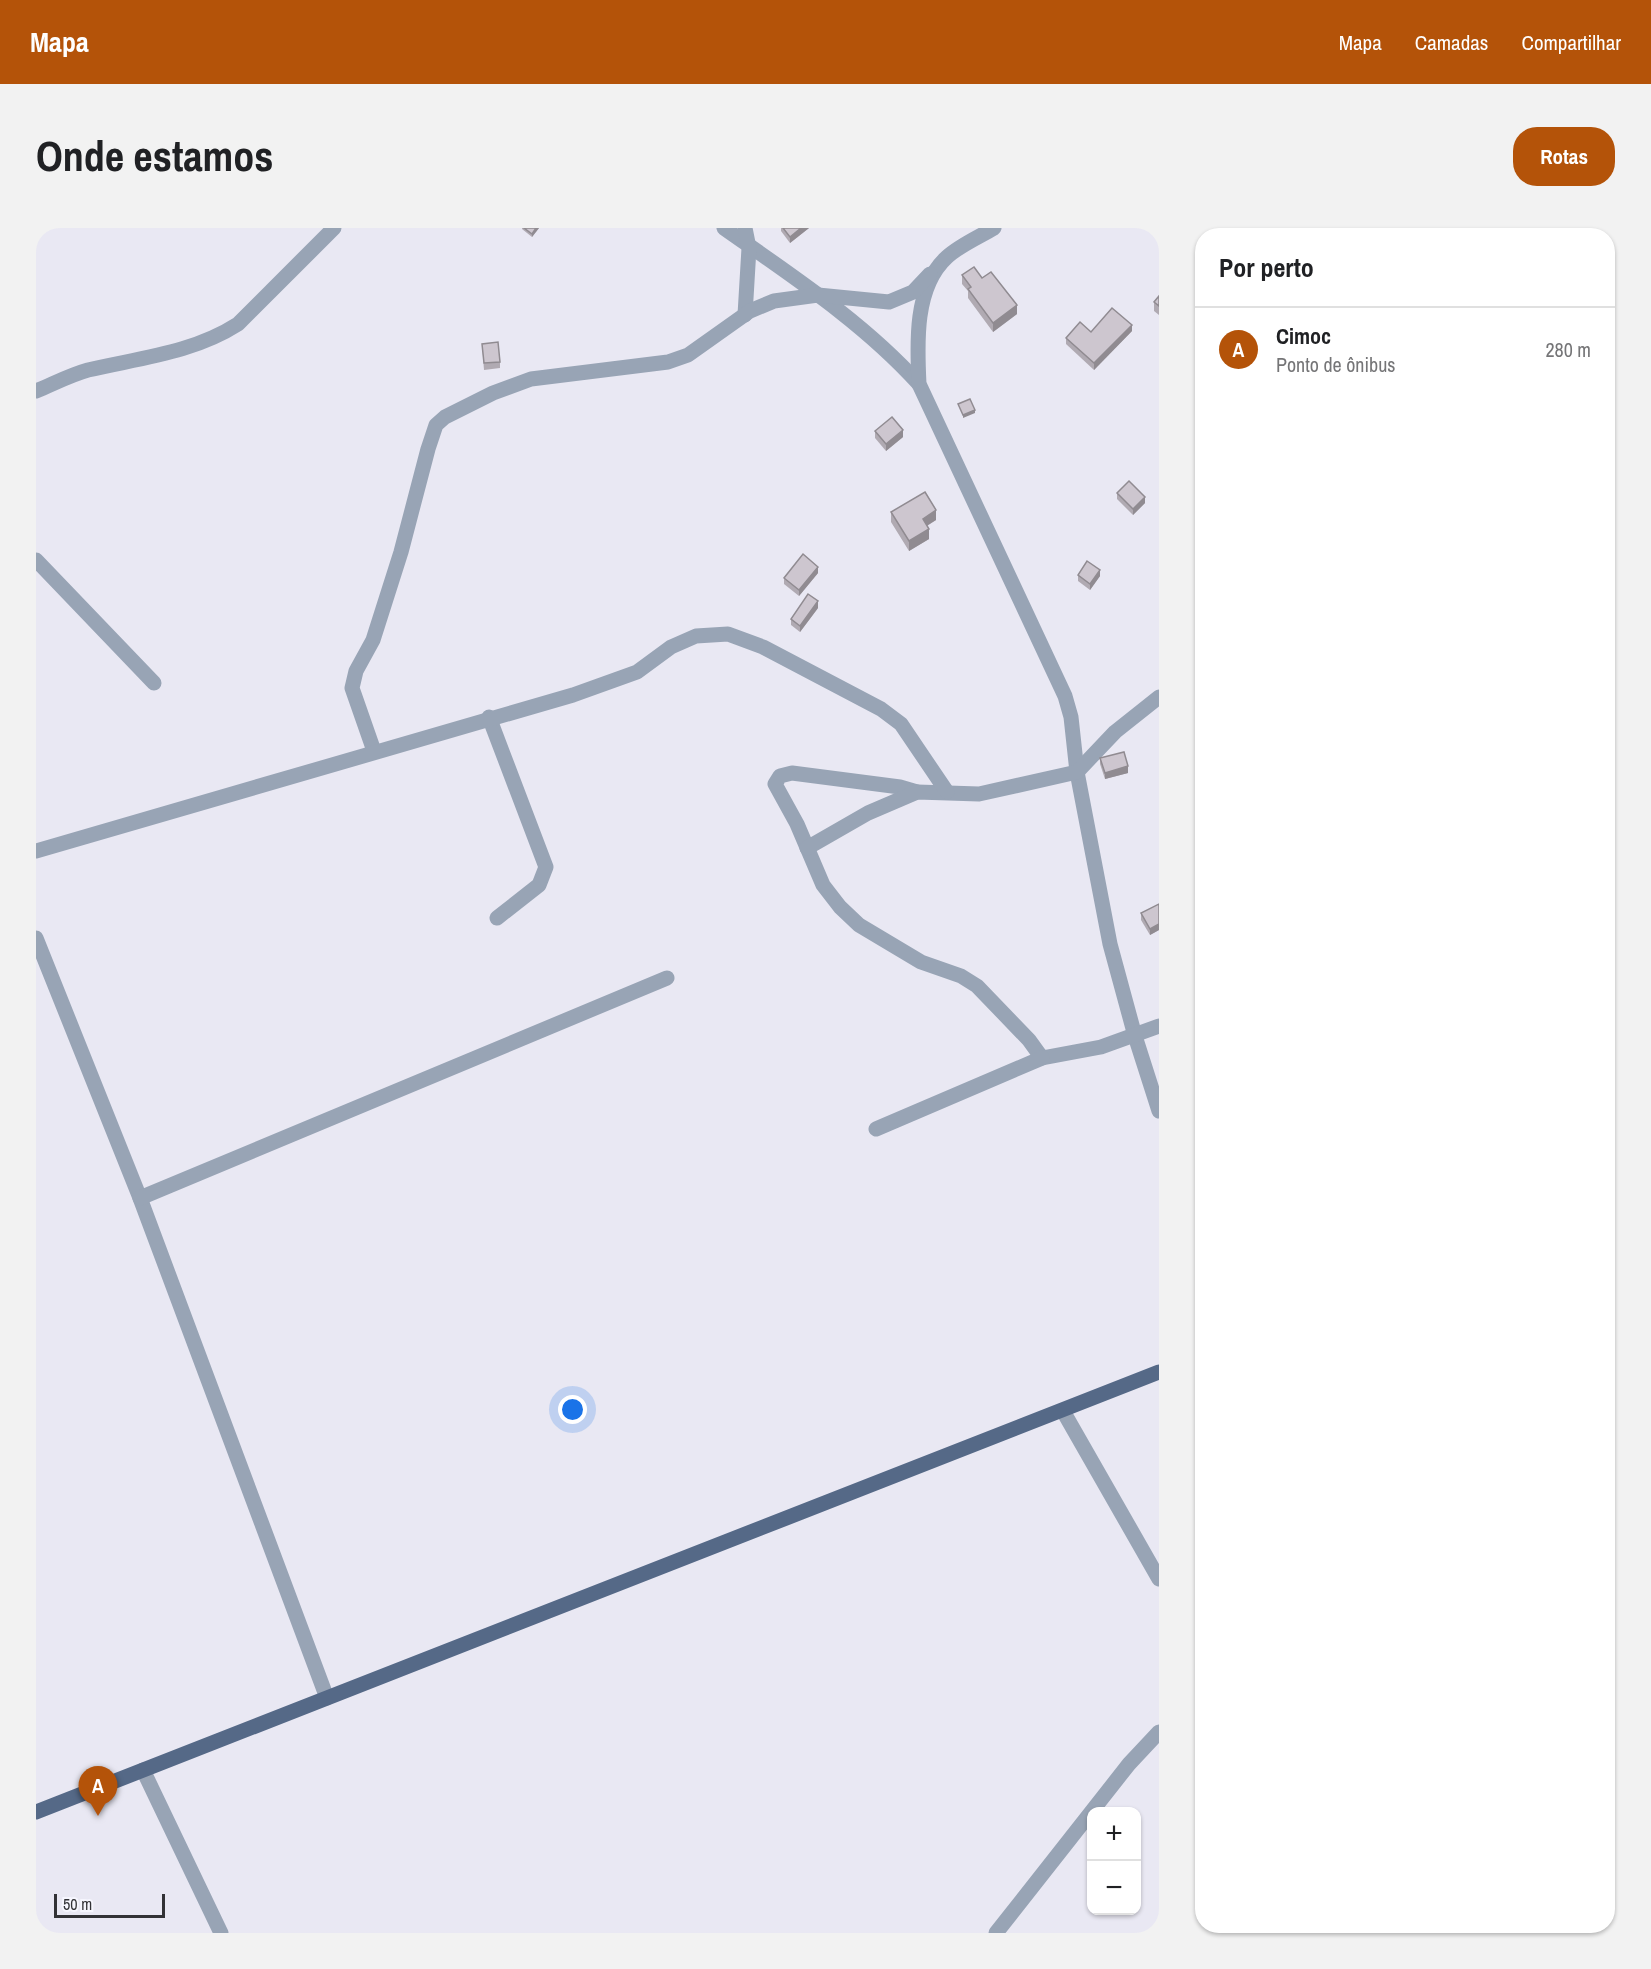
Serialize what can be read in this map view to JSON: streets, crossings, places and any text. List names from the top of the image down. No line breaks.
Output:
{"scale_bar":"50 m","page":{"header":"Mapa","nav":["Mapa","Camadas","Compartilhar"],"buttons":"Rotas","title":"Onde estamos","heading":"Por perto","list":[{"mark":"A","name":"Cimoc","note":"Ponto de ônibus","value":"280 m"}],"pins":"A","map_buttons":["+","−"],"scale":"50 m"}}
